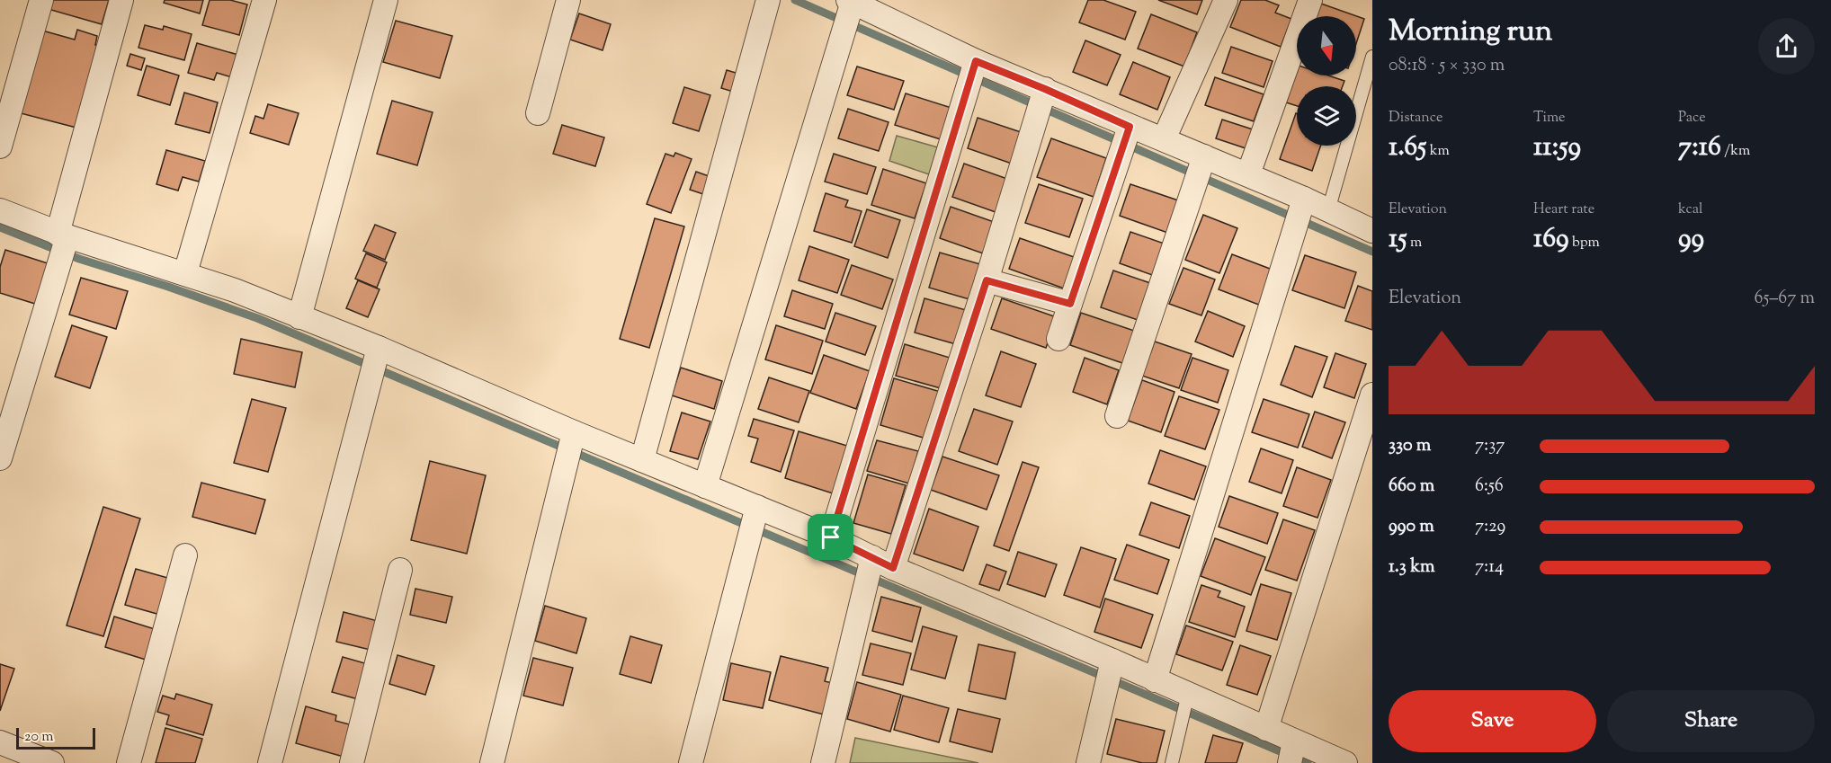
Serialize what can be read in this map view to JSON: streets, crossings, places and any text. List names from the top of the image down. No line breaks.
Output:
{"scale_bar":"20 m","north":"bottom","page":{"heading":["Morning run","08:18 · 5 × 330 m"],"stats":[["Distance","1.65 km"],["Time","11:59"],["Pace","7:16 /km"],["Elevation","15 m"],["Heart rate","169 bpm"],["kcal","99"]],"chart":["Elevation","65–67 m"],"list":[{"name":"330 m","note":"7:37"},{"name":"660 m","note":"6:56"},{"name":"990 m","note":"7:29"},{"name":"1.3 km","note":"7:14"}],"buttons":["Save","Share"],"scale":"20 m"}}
